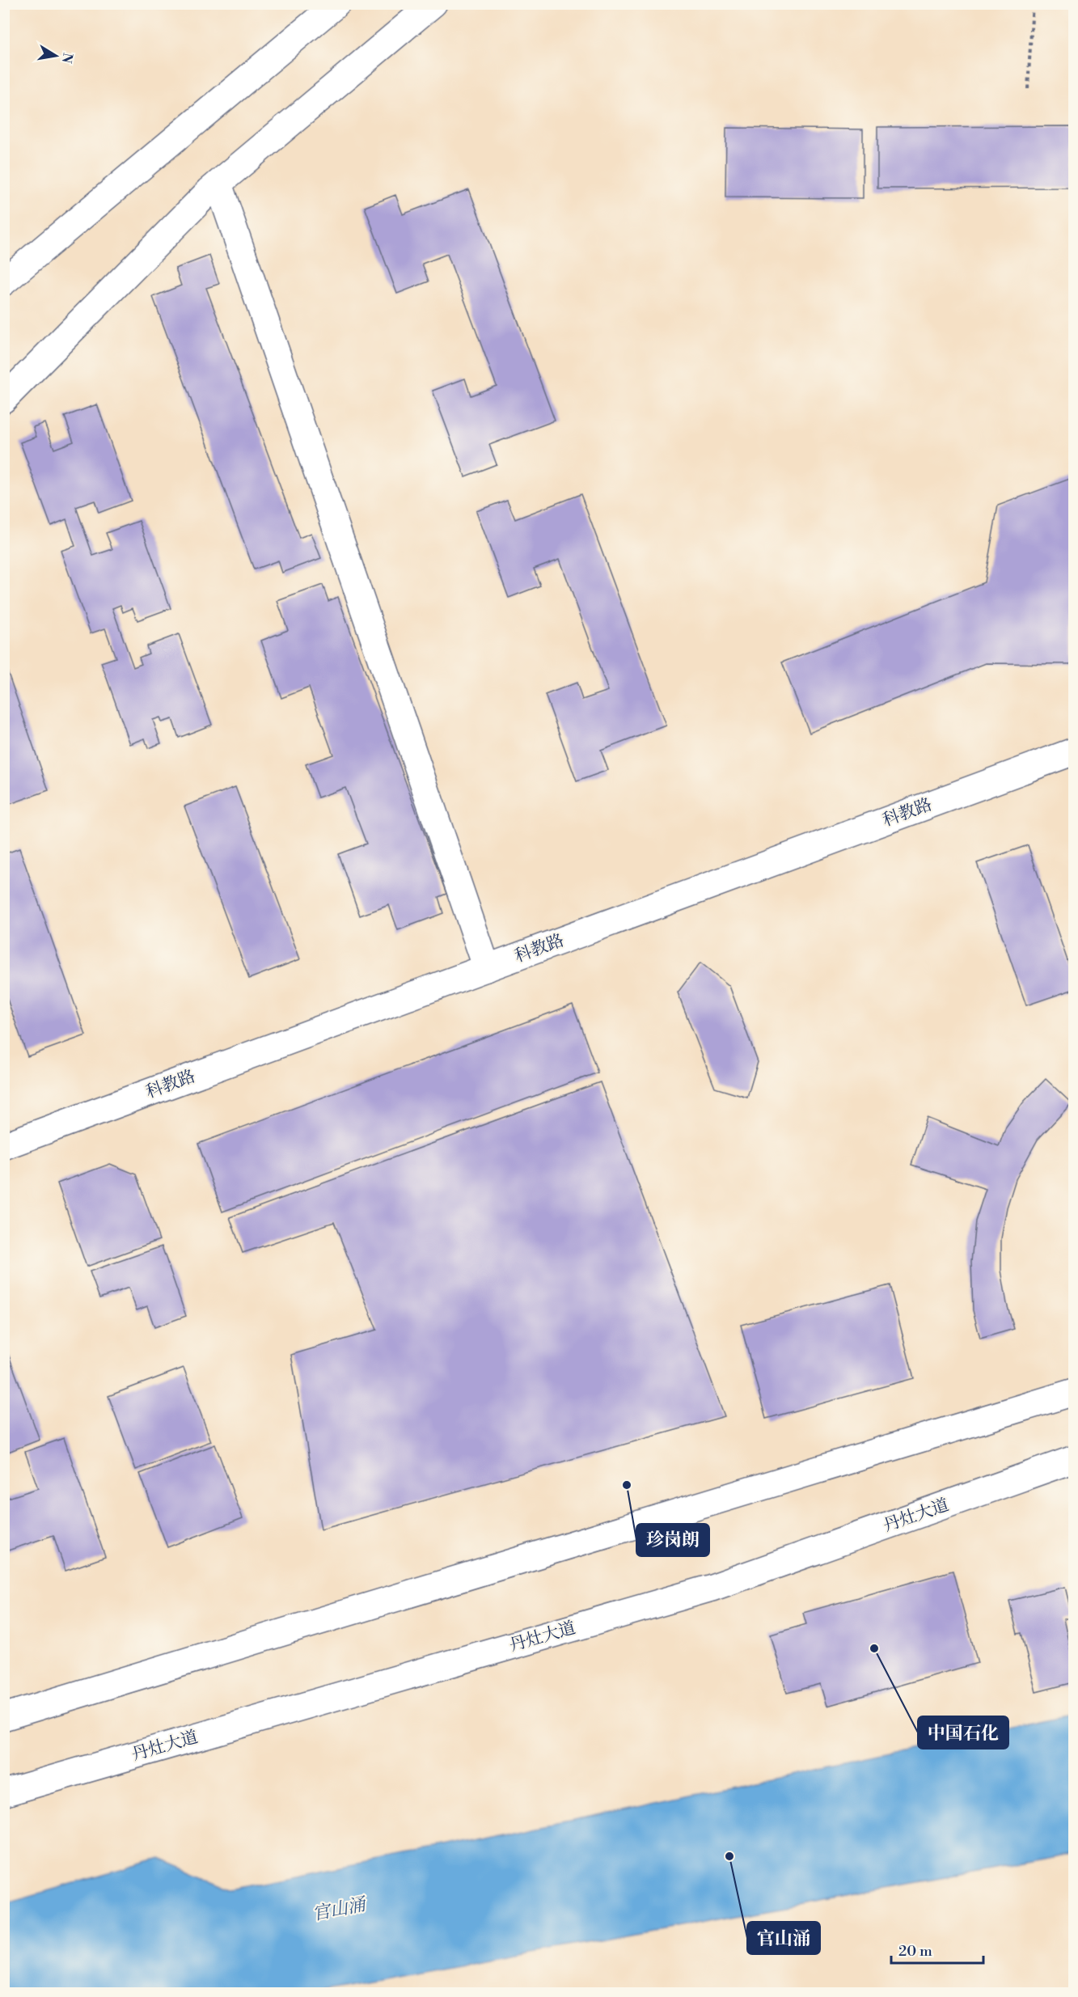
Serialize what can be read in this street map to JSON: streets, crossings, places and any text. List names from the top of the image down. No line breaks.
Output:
{"streets":{"street":["科教路","丹灶大道"]},"water":["官山涌"],"places":["珍岗朗","中国石化","官山涌"],"scale_bar":"20 m","north":"right"}
